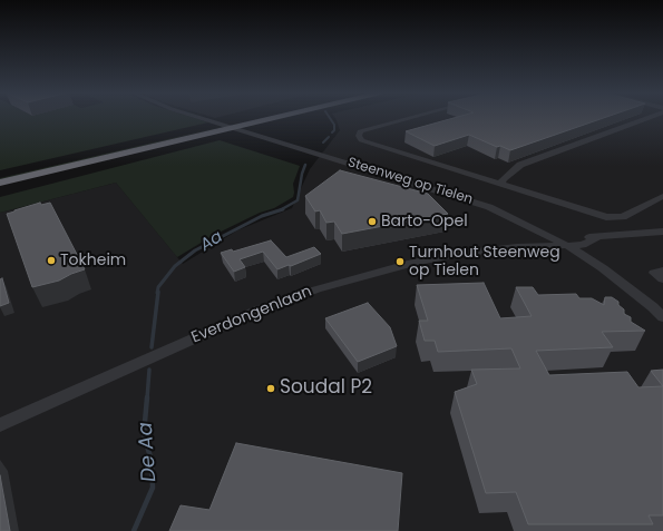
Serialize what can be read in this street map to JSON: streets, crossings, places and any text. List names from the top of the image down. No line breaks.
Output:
{"streets":{"street":["Steenweg op Tielen","Everdongenlaan"]},"crossings":[["Steenweg op Tielen","Everdongenlaan"]],"water":["Aa","De Aa"],"places":["Barto-Opel","Tokheim","Turnhout Steenweg op Tielen","Soudal P2"]}
